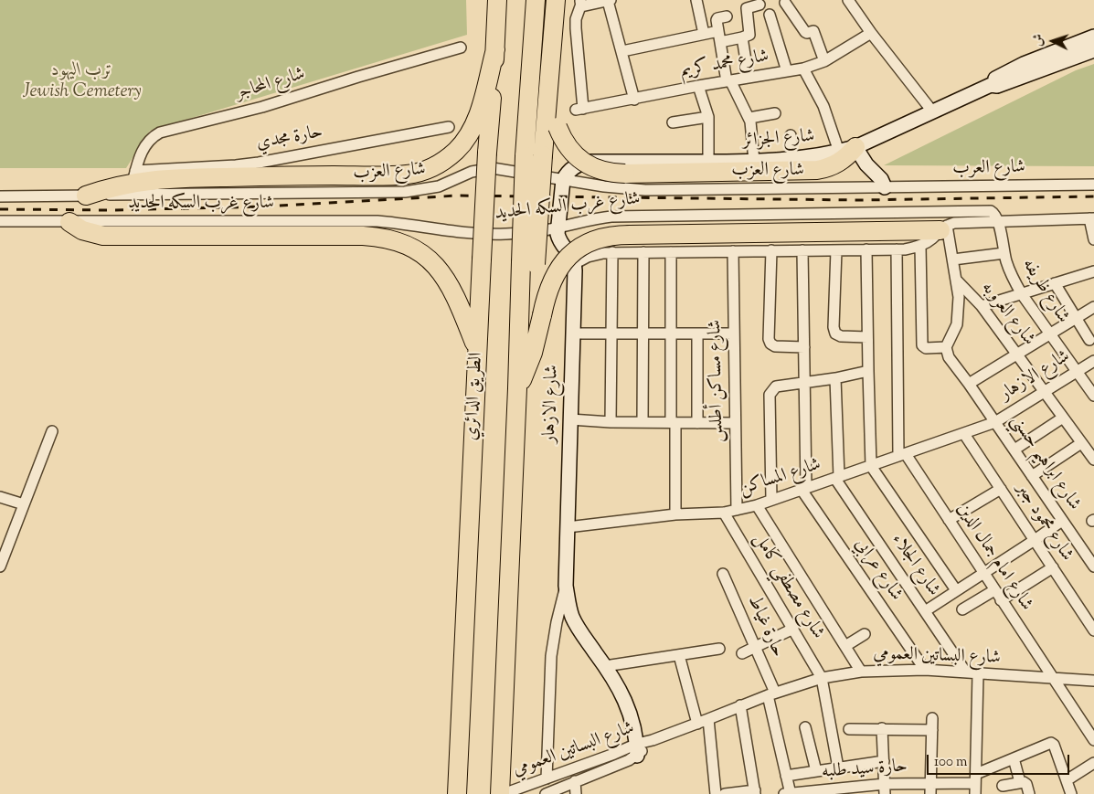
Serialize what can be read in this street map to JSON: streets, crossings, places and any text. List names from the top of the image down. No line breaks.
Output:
{"streets":{"highway":["الطريق الدائري"],"street":["شارع محمد كريم","شارع المحاجر","حارة مجدي","شارع الجزائر","شارع العرب","شارع العزب","شارع غرب السكه الحديد","شارع ظريفه","شارع العروبه","شارع الازهار","شارع مساكن أطلس","شارع ابراهيم حسني","شارع المساكن","شارع محمود جبر","شارع امام جمال الدين","شارع الجلاء","شارع عرابي","شارع مصطفي كامل","حارة غياط","شارع البساتين العمومي","حارة سيد طلبه"]},"crossings":[["شارع المحاجر","حارة مجدي"],["شارع المحاجر","شارع العزب"],["حارة مجدي","شارع العزب"],["شارع الجزائر","شارع العزب"],["شارع العرب","شارع العزب"],["شارع غرب السكه الحديد","شارع ظريفه"],["شارع غرب السكه الحديد","شارع الازهار"],["شارع ظريفه","شارع الازهار"],["شارع العروبه","شارع الازهار"],["شارع الازهار","شارع ابراهيم حسني"],["شارع الازهار","شارع المساكن"],["شارع الازهار","شارع البساتين العمومي"],["شارع مساكن أطلس","شارع المساكن"],["شارع ابراهيم حسني","شارع المساكن"],["شارع المساكن","شارع محمود جبر"],["شارع المساكن","شارع امام جمال الدين"],["شارع المساكن","شارع الجلاء"],["شارع المساكن","شارع عرابي"],["شارع المساكن","شارع مصطفي كامل"],["شارع امام جمال الدين","شارع البساتين العمومي"],["شارع الجلاء","شارع البساتين العمومي"],["شارع عرابي","شارع البساتين العمومي"],["شارع مصطفي كامل","شارع البساتين العمومي"],["حارة غياط","شارع البساتين العمومي"],["حارة غياط","حارة سيد طلبه"]],"parks":["ترب اليهود Jewish Cemetery"],"scale_bar":"100 m","north":"left"}
